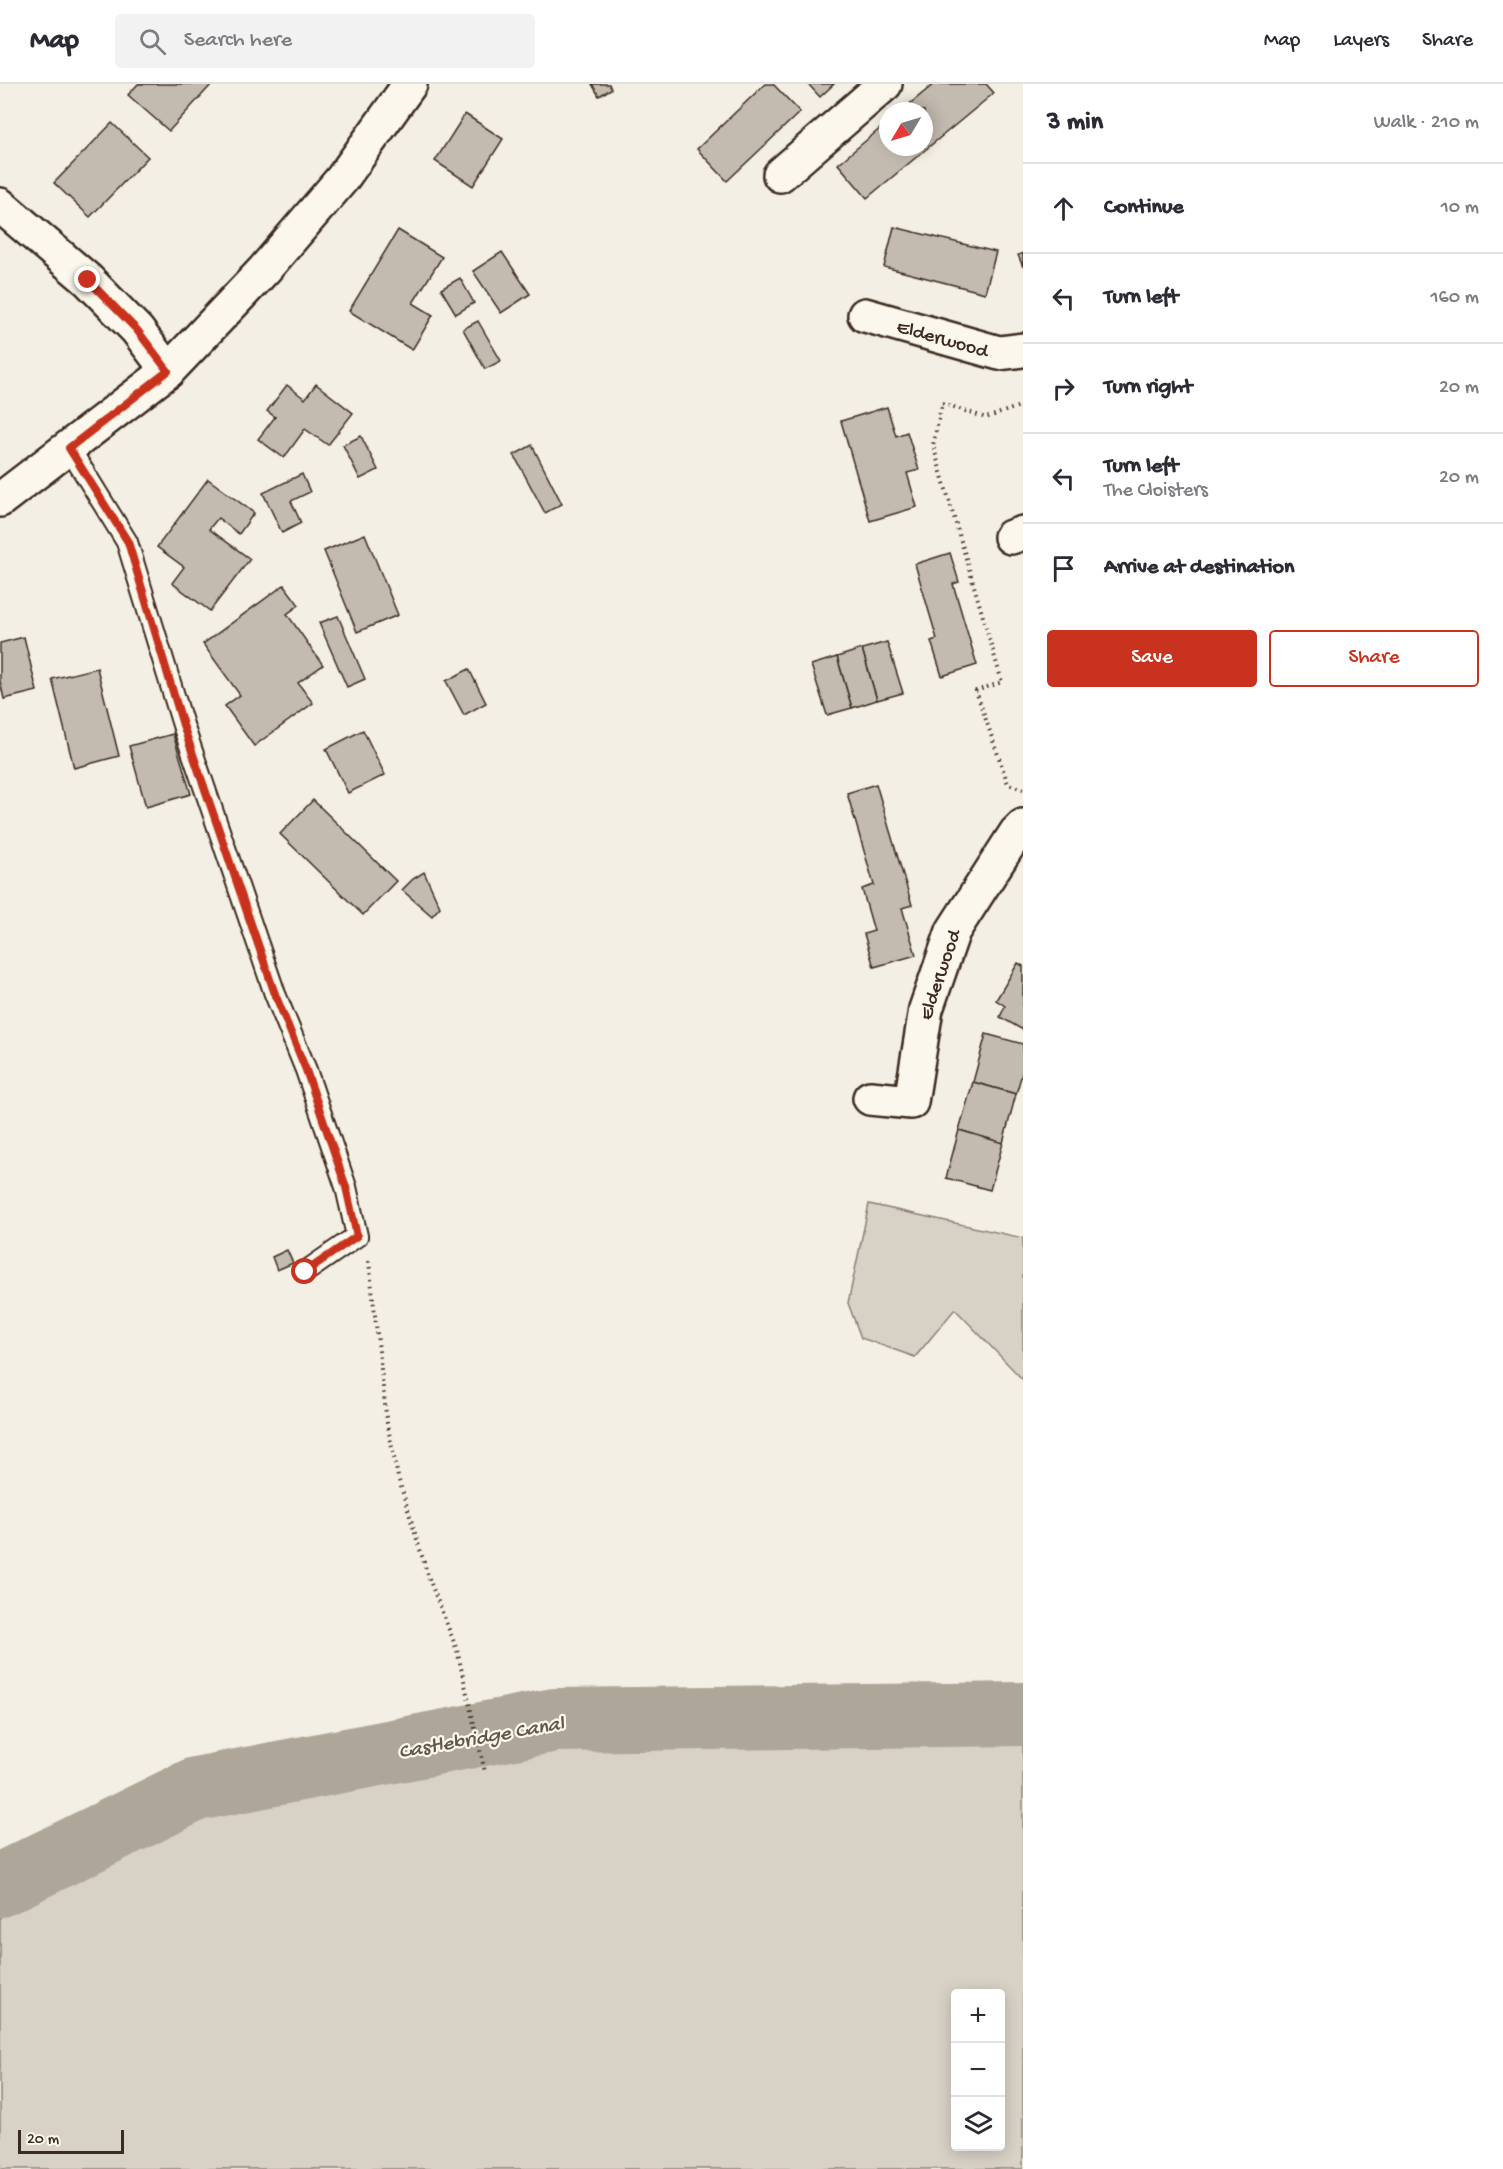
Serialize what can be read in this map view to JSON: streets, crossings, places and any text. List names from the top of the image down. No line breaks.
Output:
{"streets":{"street":["Elderwood"]},"water":["Castlebridge Canal"],"scale_bar":"20 m","north":"bottom left","page":{"header":"Map","search":"Search here","nav":["Map","Layers","Share"],"heading":["3 min","Walk · 210 m"],"list":[["Continue","10 m"],["Turn left","160 m"],["Turn right","20 m"],["Turn left","The Cloisters","20 m"],"Arrive at destination"],"buttons":["Save","Share"],"map_buttons":["+","−"],"scale":"20 m"}}
